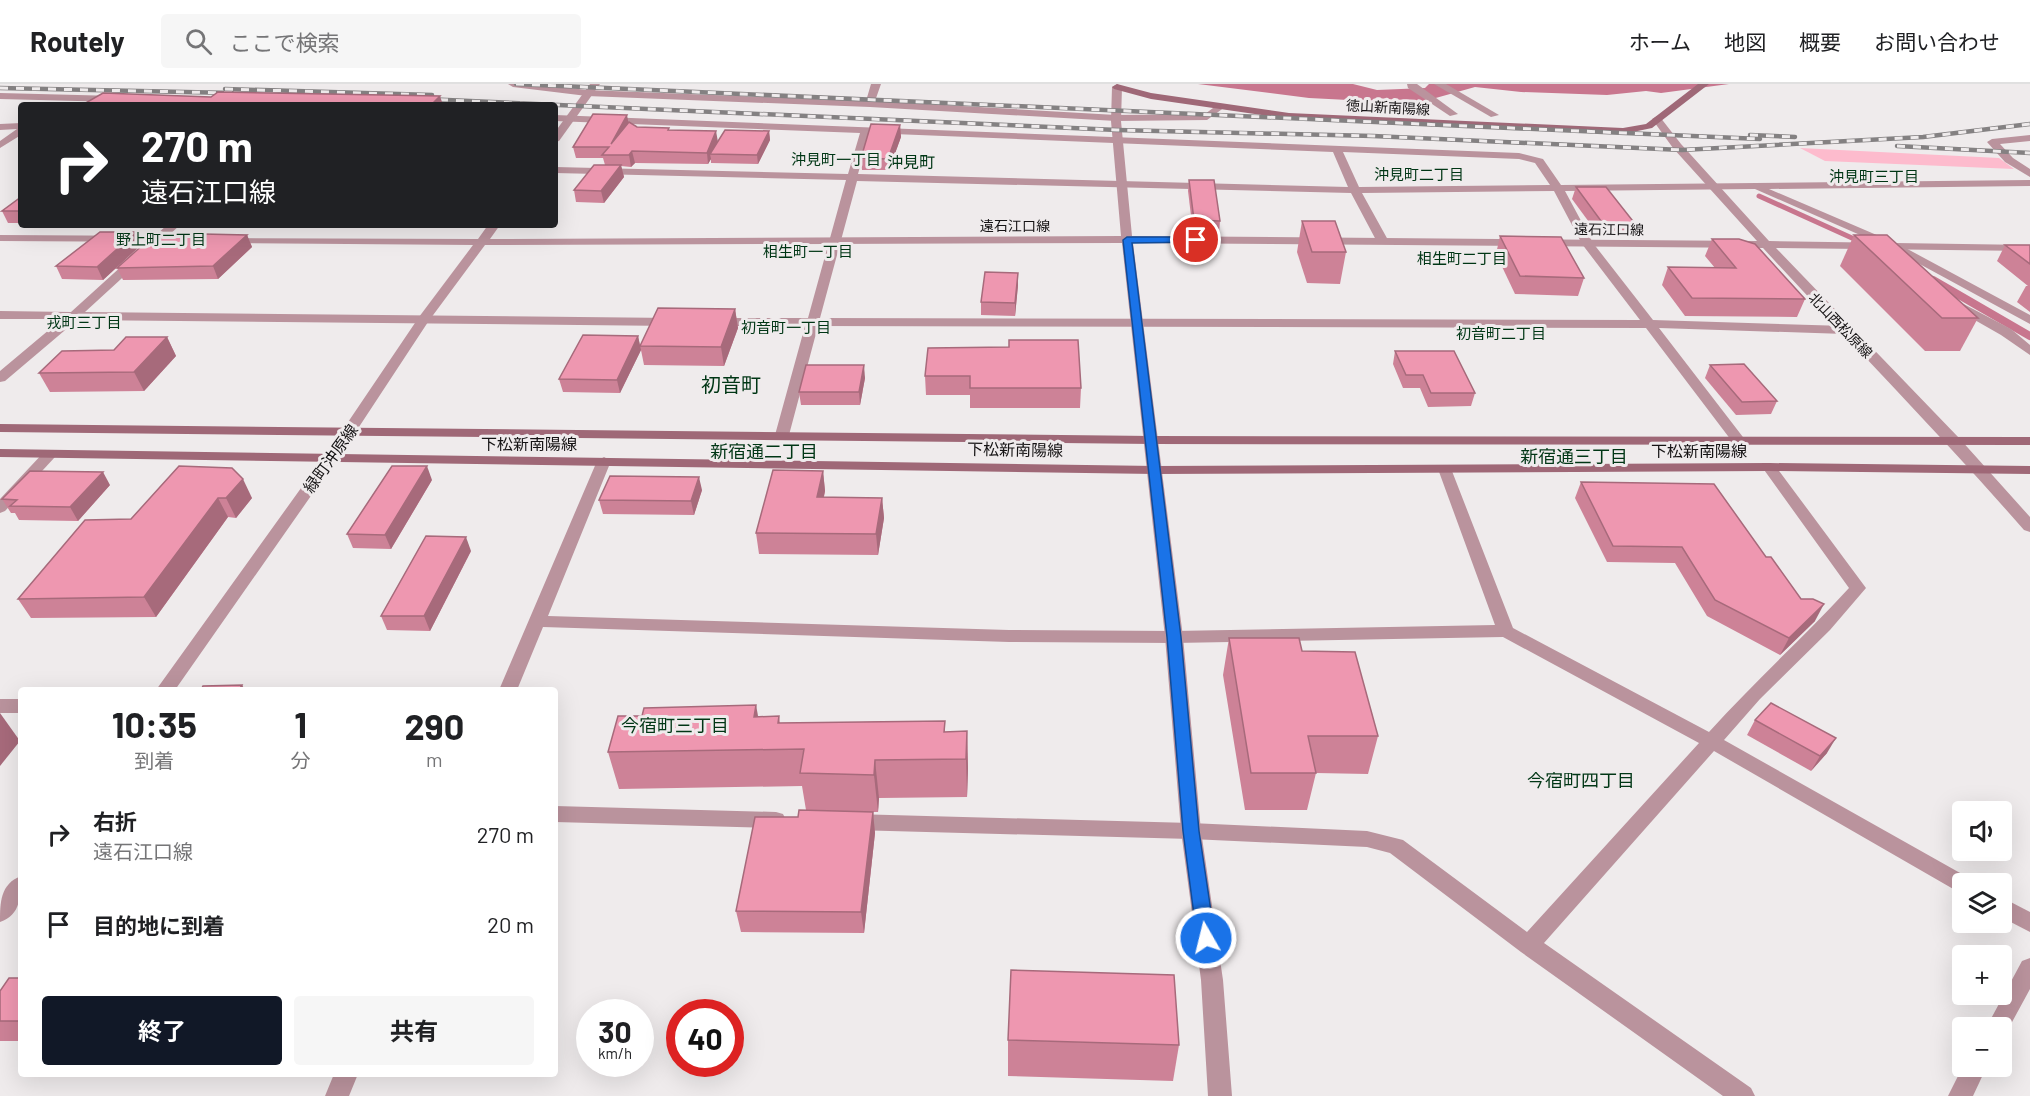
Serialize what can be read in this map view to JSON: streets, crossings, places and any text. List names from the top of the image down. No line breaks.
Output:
{"streets":{"main road":["徳山新南陽線","下松新南陽線"],"street":["遠石江口線","北山西松原線","緑町沖原線"]},"crossings":[["徳山新南陽線","北山西松原線"],["遠石江口線","北山西松原線"],["遠石江口線","緑町沖原線"],["北山西松原線","下松新南陽線"],["下松新南陽線","緑町沖原線"]],"districts":["沖見町一丁目","沖見町","沖見町二丁目","沖見町三丁目","野上町二丁目","相生町一丁目","相生町二丁目","戎町三丁目","初音町一丁目","初音町二丁目","初音町","新宿通二丁目","新宿通三丁目","今宿町三丁目","今宿町四丁目"],"page":{"header":"Routely","search":"ここで検索","nav":["ホーム","地図","概要","お問い合わせ"],"turn":["270 m","遠石江口線"],"eta":["10:35","到着","1","分","290","m"],"list":[{"name":"右折","note":"遠石江口線","value":"270 m"},{"name":"目的地に到着","value":"20 m"}],"map_buttons":["+","−"],"buttons":["終了","共有"],"speed":"30 km/h","limit":"40"}}
